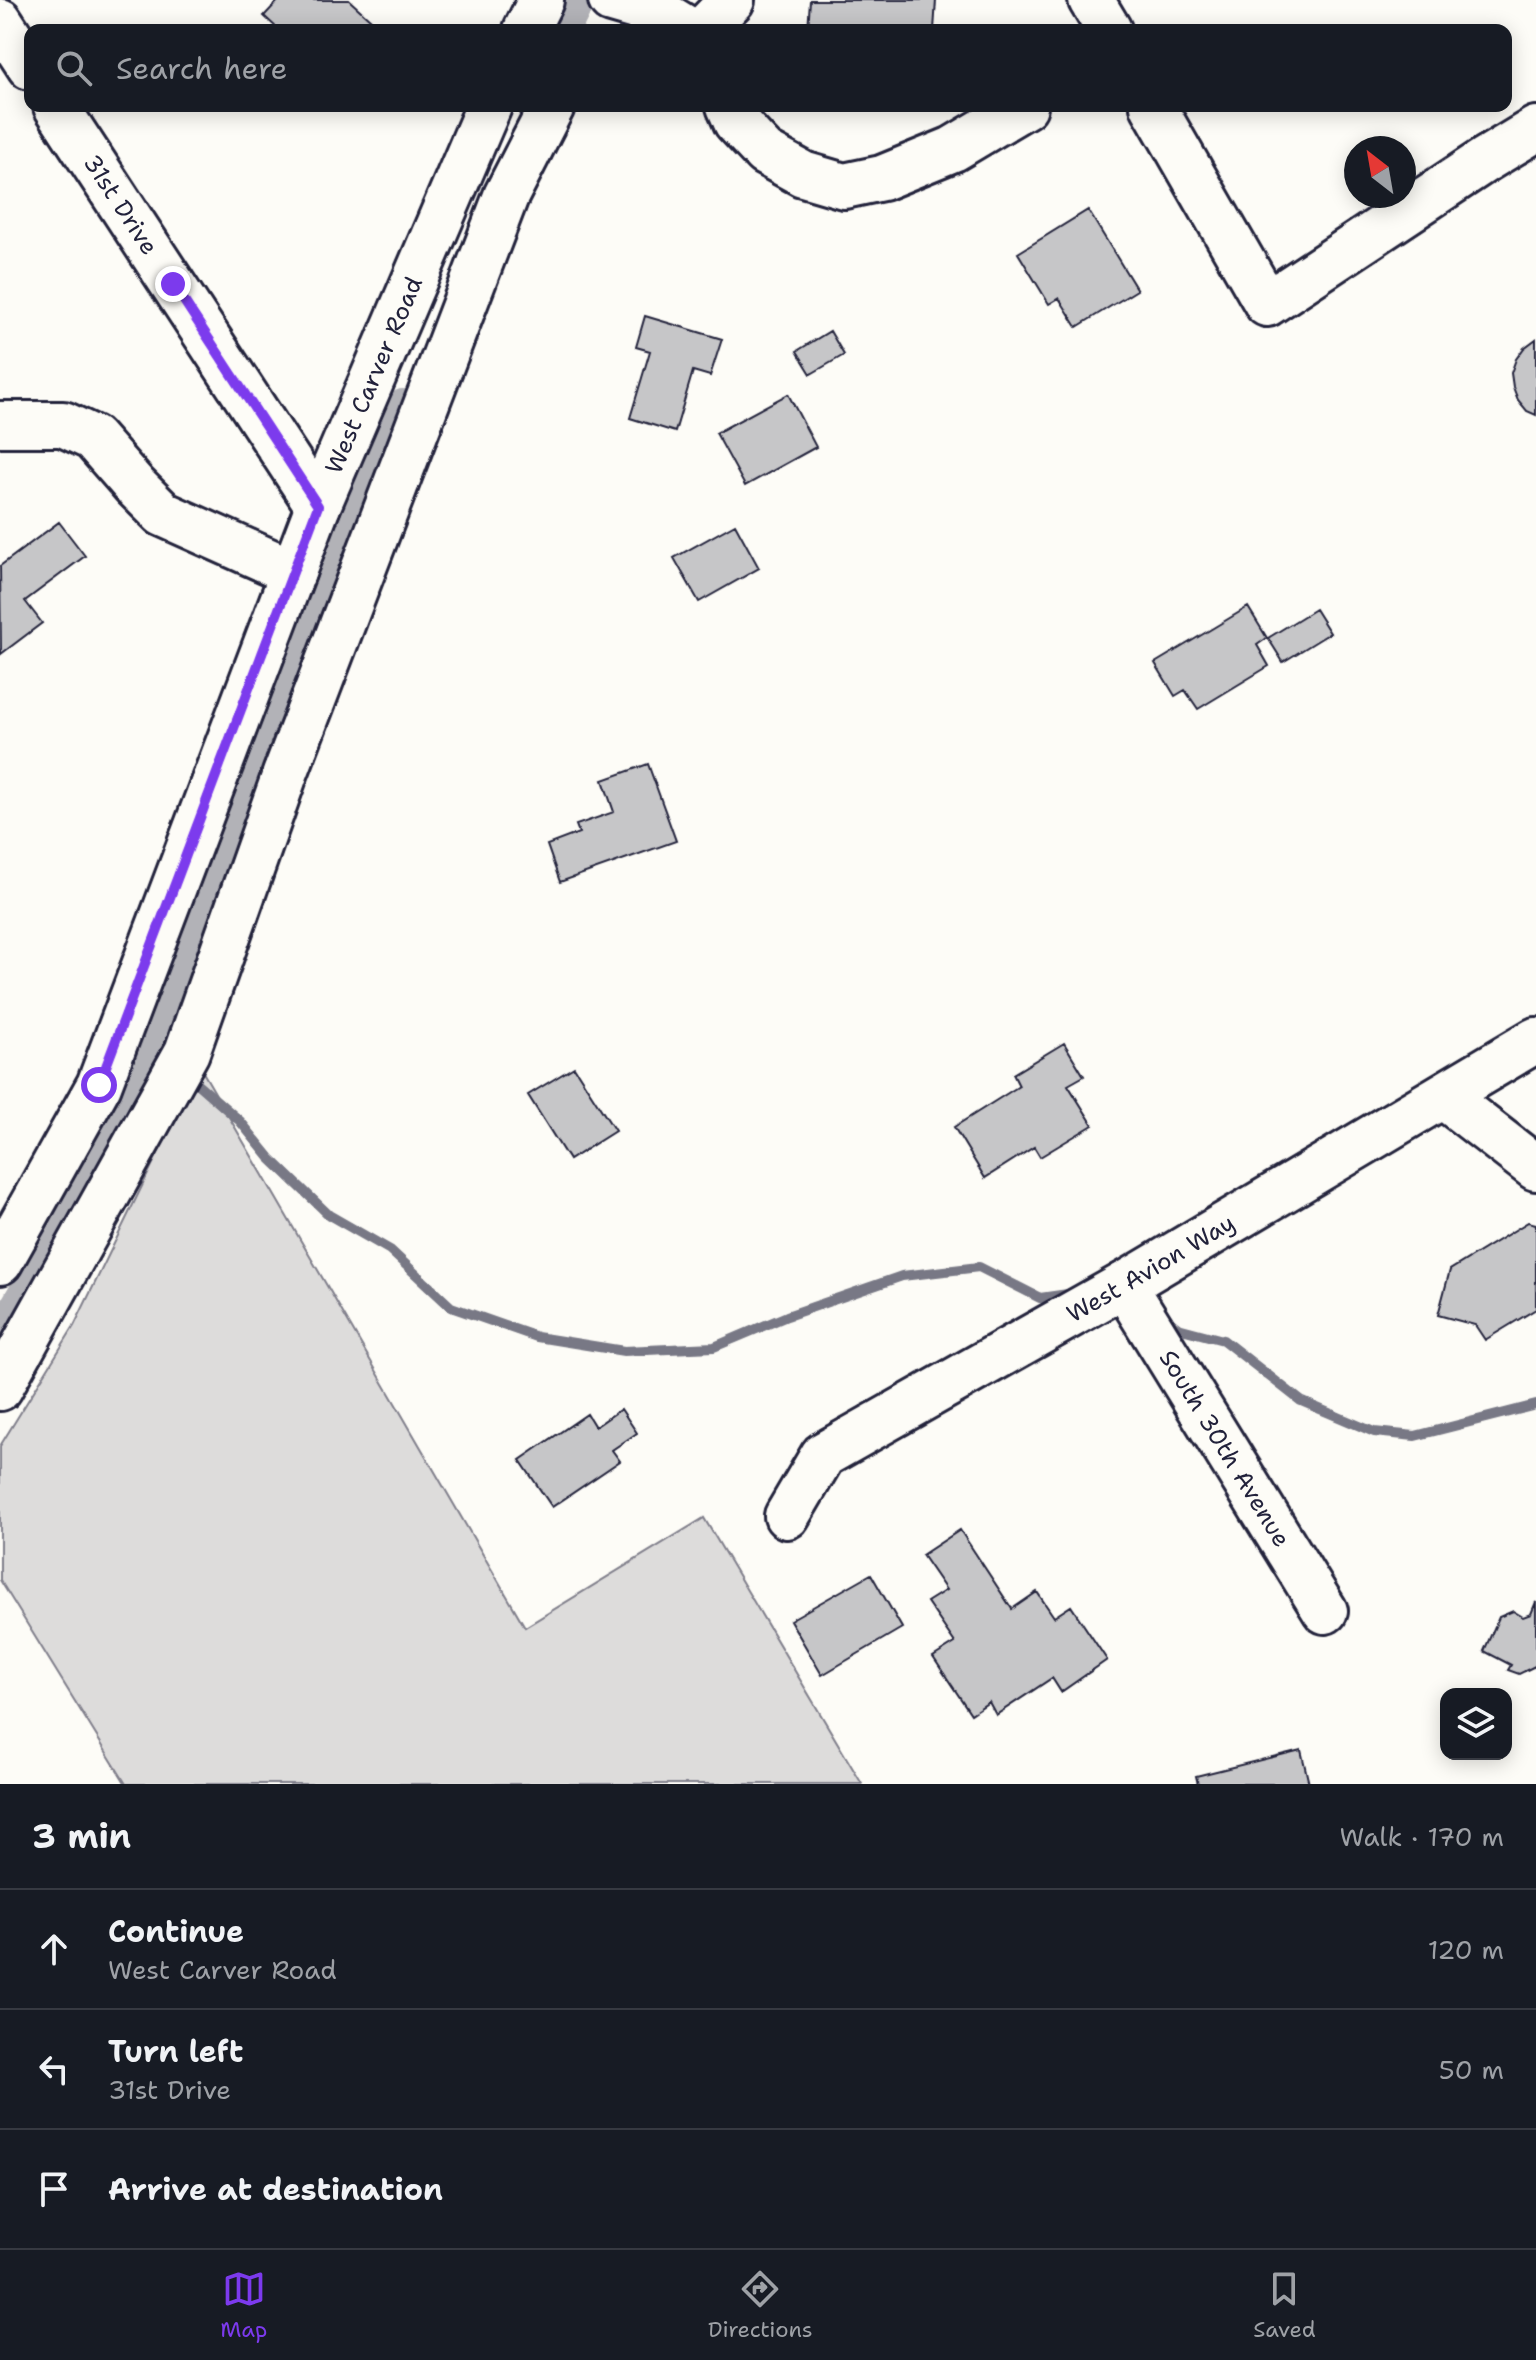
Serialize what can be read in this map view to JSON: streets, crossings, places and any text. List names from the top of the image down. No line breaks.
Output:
{"streets":{"street":["31st Drive","West Carver Road","West Avion Way","South 30th Avenue"]},"crossings":[["31st Drive","West Carver Road"],["West Avion Way","South 30th Avenue"]],"north":"top left","page":{"search":"Search here","heading":["3 min","Walk · 170 m"],"list":[["Continue","West Carver Road","120 m"],["Turn left","31st Drive","50 m"],"Arrive at destination"],"nav":["Map","Directions","Saved"]}}
